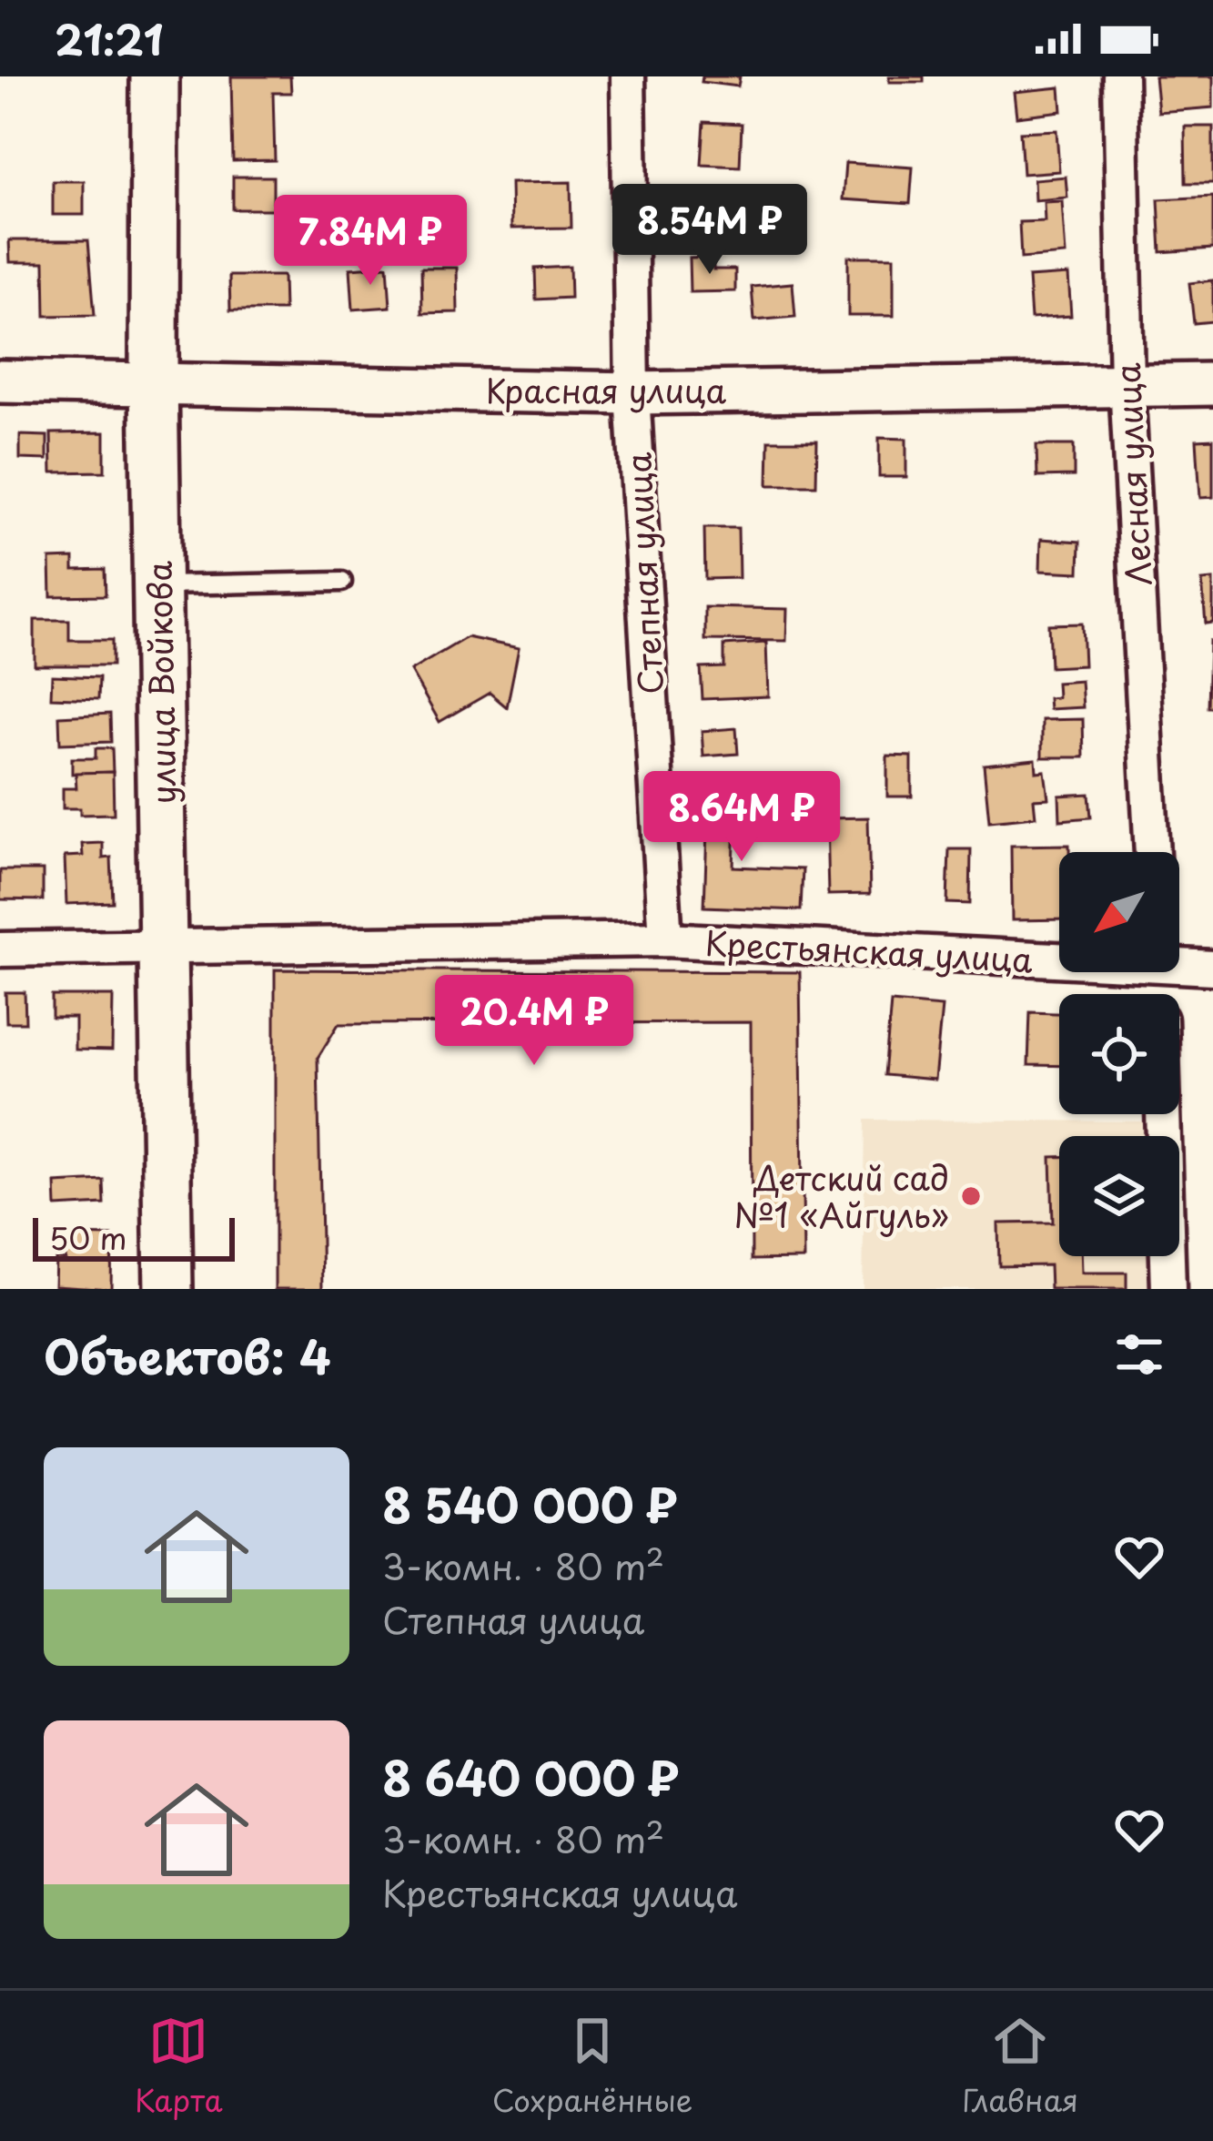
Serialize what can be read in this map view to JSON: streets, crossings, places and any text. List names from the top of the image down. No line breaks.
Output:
{"streets":{"main road":["улица Войкова"],"street":["Красная улица","Лесная улица","Степная улица","Крестьянская улица"]},"crossings":[["Красная улица","Лесная улица"],["Красная улица","Степная улица"],["Красная улица","улица Войкова"],["Степная улица","Крестьянская улица"],["улица Войкова","Крестьянская улица"]],"places":["Детский сад №1 «Айгуль»"],"scale_bar":"50 m","north":"bottom left","page":{"status":"21:21","price":["8.54M ₽","7.84M ₽","8.64M ₽","20.4M ₽"],"scale":"50 m","heading":"Объектов: 4","list":[{"name":"8 540 000 ₽","note":"3-комн. · 80 m² · Степная улица"},{"name":"8 640 000 ₽","note":"3-комн. · 80 m² · Крестьянская улица"}],"tabs":["Карта","Сохранённые","Главная"]}}
